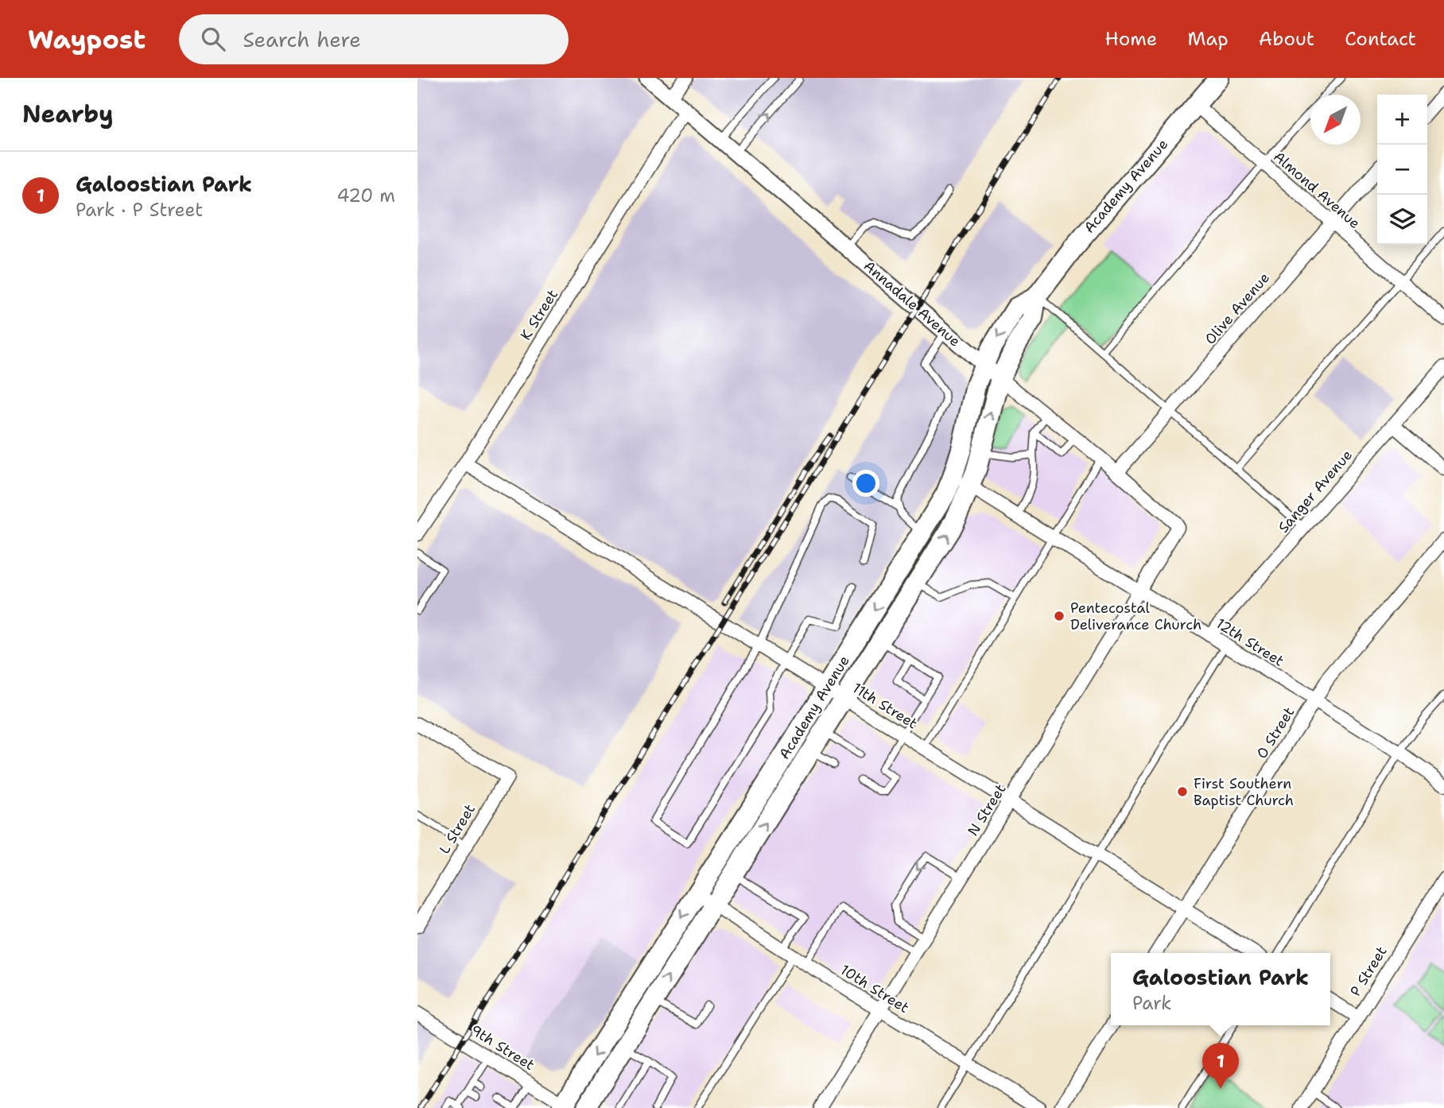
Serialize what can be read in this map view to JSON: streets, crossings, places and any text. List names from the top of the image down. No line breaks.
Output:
{"streets":{"main road":["Academy Avenue"],"street":["Almond Avenue","Annadale Avenue","Olive Avenue","K Street","Sanger Avenue","12th Street","11th Street","O Street","N Street","L Street","P Street","10th Street","9th Street"]},"crossings":[["Academy Avenue","Almond Avenue"],["Academy Avenue","Annadale Avenue"],["Academy Avenue","12th Street"],["Academy Avenue","11th Street"],["Academy Avenue","10th Street"],["Academy Avenue","9th Street"],["Almond Avenue","Olive Avenue"],["Annadale Avenue","Olive Avenue"],["Annadale Avenue","K Street"],["Annadale Avenue","N Street"],["K Street","11th Street"],["Sanger Avenue","12th Street"],["12th Street","O Street"],["12th Street","N Street"],["11th Street","O Street"],["11th Street","N Street"],["N Street","10th Street"]],"places":["Pentecostal Deliverance Church","First Southern Baptist Church"],"north":"bottom left","page":{"header":"Waypost","search":"Search here","nav":["Home","Map","About","Contact"],"heading":"Nearby","map_buttons":["+","−"],"list":[{"mark":"1","name":"Galoostian Park","note":"Park · P Street","value":"420 m"}],"popup":["Galoostian Park","Park"],"pins":"1"}}
